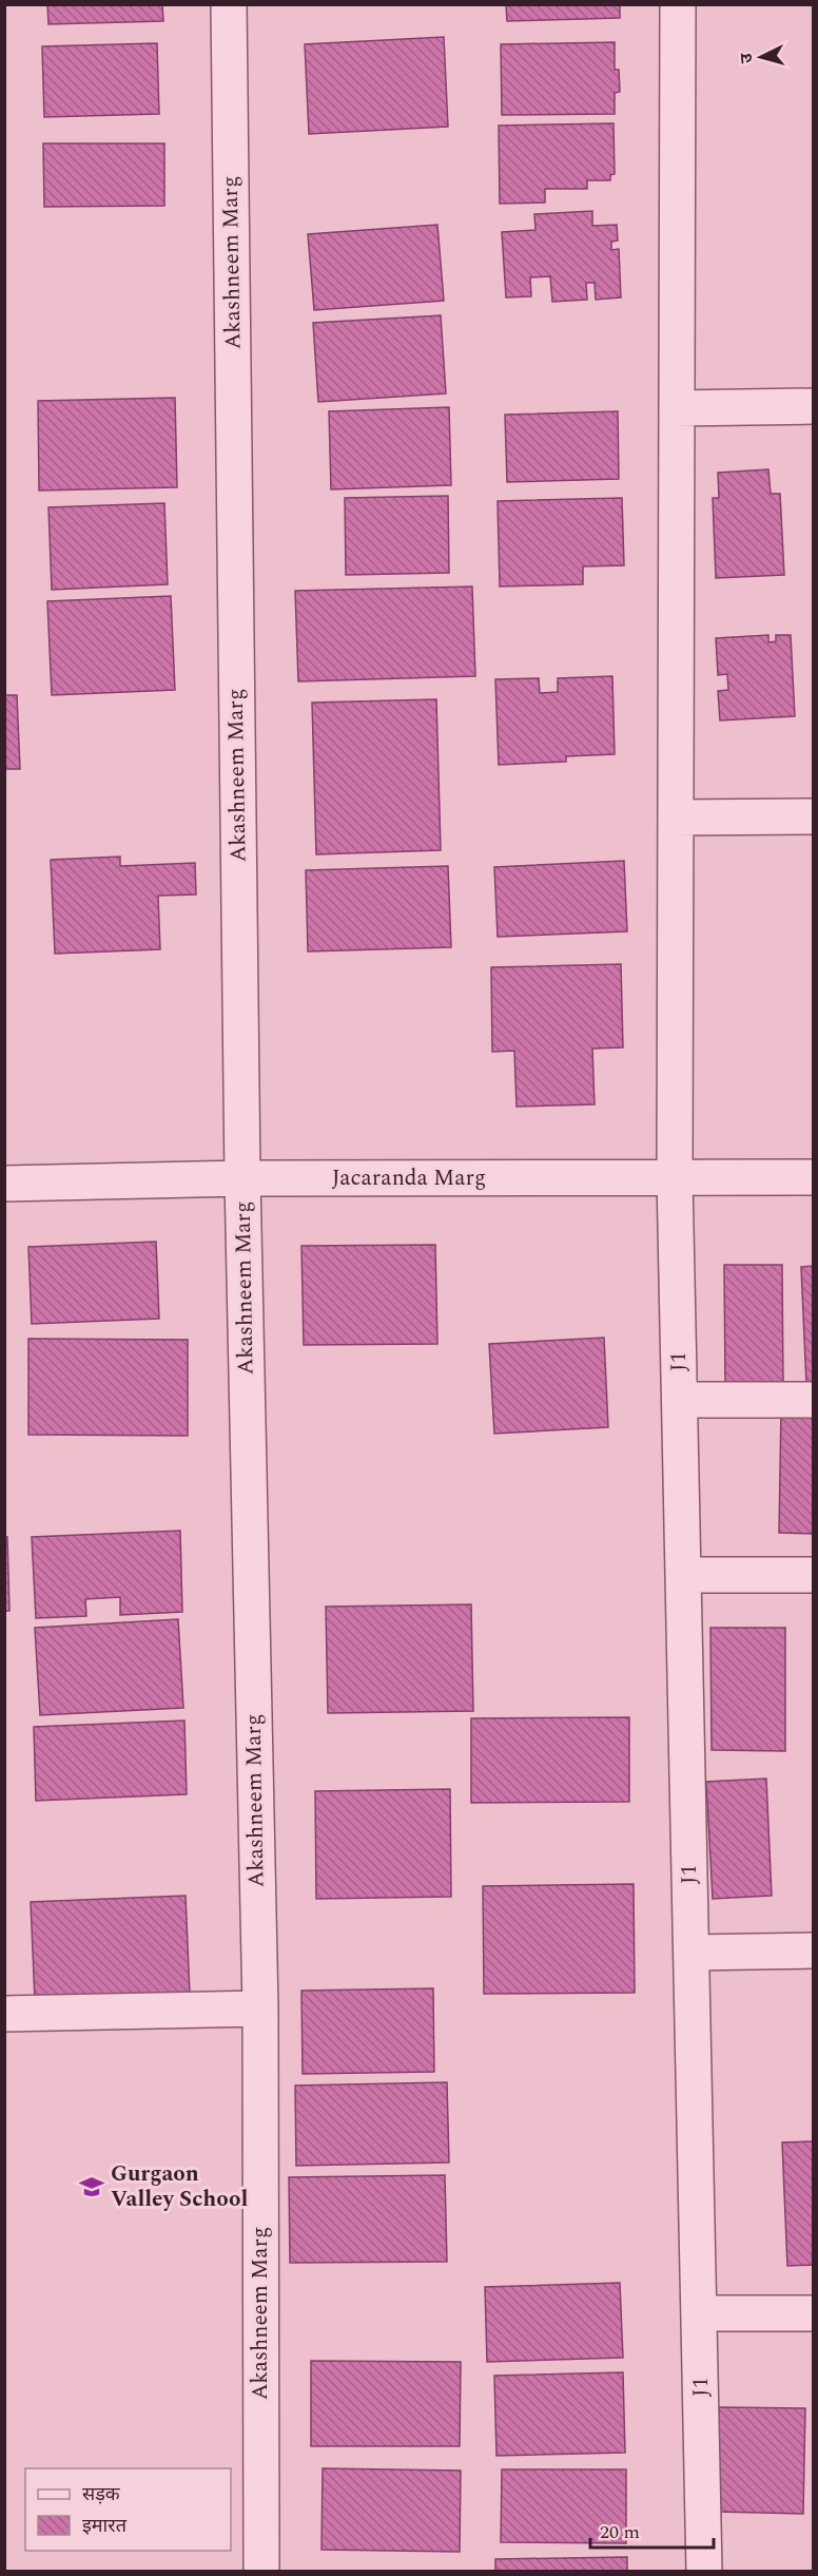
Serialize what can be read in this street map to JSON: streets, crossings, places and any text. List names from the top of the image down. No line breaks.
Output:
{"streets":{"street":["Akashneem Marg","Jacaranda Marg","J1"]},"crossings":[["Akashneem Marg","Jacaranda Marg"],["Jacaranda Marg","J1"]],"places":{"school or university":["Gurgaon Valley School"]},"legend":["सड़क","इमारत"],"scale_bar":"20 m","north":"left"}
